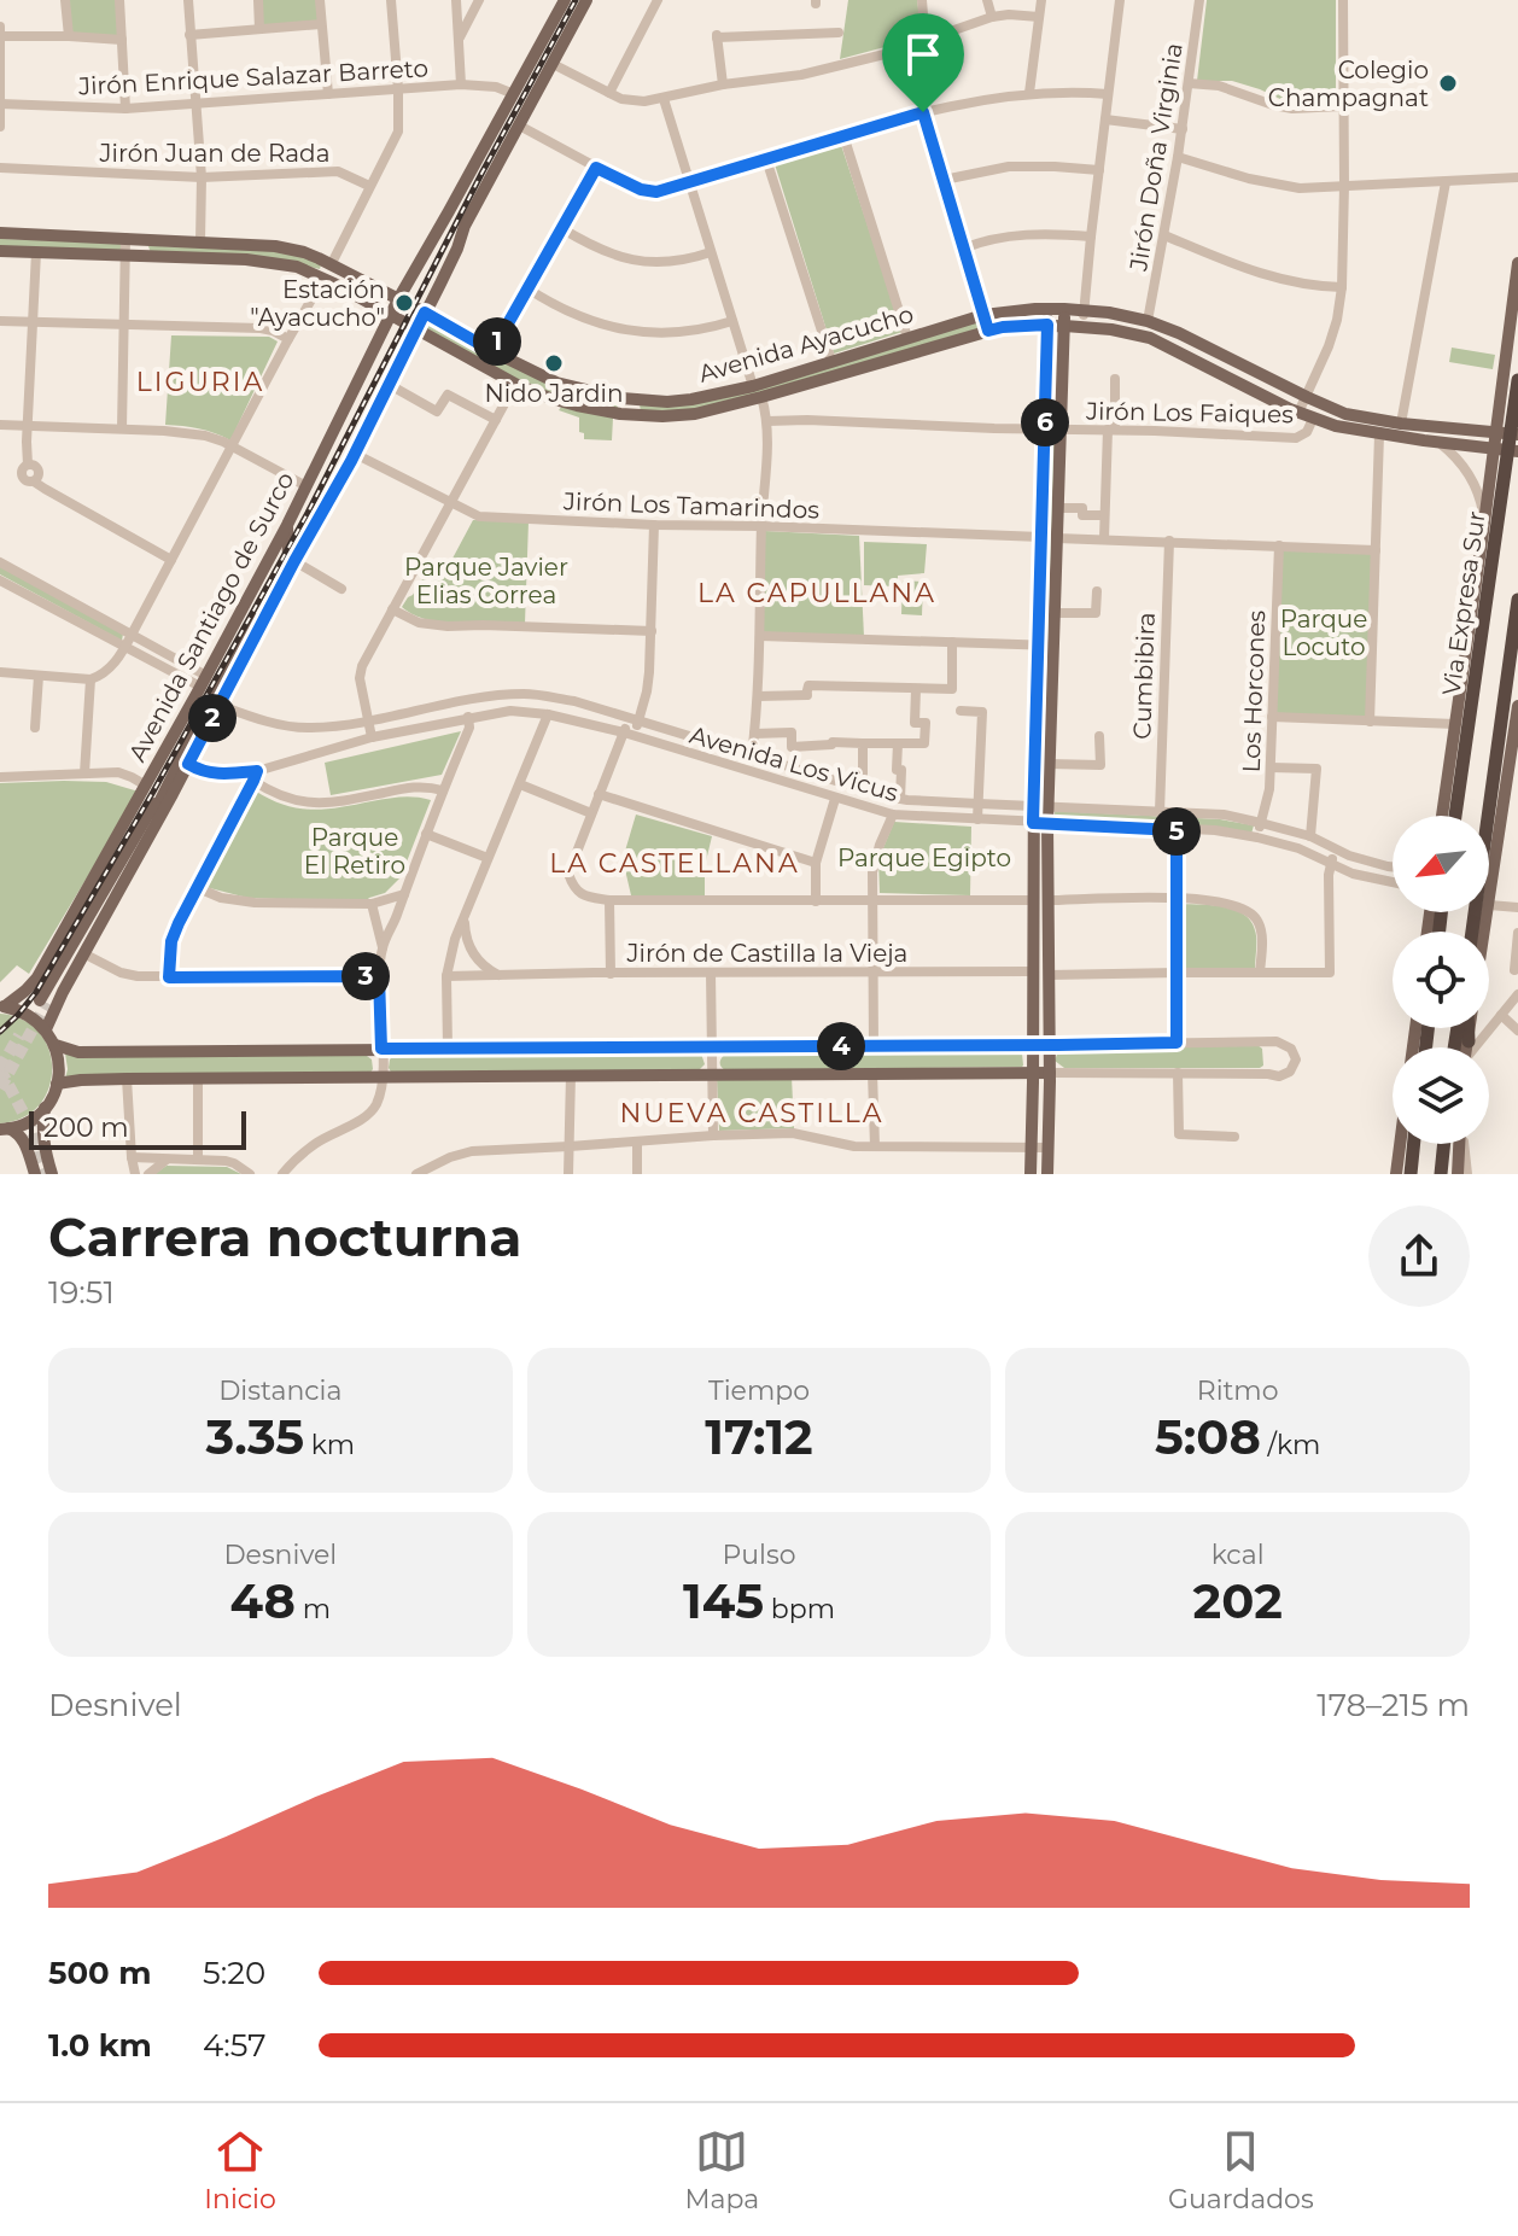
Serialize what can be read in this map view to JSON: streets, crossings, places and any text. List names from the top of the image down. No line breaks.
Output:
{"streets":{"highway":["Via Expresa Sur"],"main road":["Avenida Ayacucho","Avenida Santiago de Surco"],"street":["Jirón Enrique Salazar Barreto","Jirón Juan de Rada","Jirón Doña Virginia","Jirón Los Faiques","Jirón Los Tamarindos","Cumbibira","Los Horcones","Avenida Los Vicus","Jirón de Castilla la Vieja"]},"crossings":[["Jirón Enrique Salazar Barreto","Avenida Santiago de Surco"],["Jirón Doña Virginia","Avenida Ayacucho"],["Avenida Ayacucho","Jirón Los Faiques"],["Avenida Ayacucho","Via Expresa Sur"],["Avenida Ayacucho","Avenida Santiago de Surco"],["Jirón Los Tamarindos","Avenida Santiago de Surco"],["Avenida Santiago de Surco","Avenida Los Vicus"],["Cumbibira","Avenida Los Vicus"],["Los Horcones","Avenida Los Vicus"]],"districts":["LIGURIA","LA CAPULLANA","LA CASTELLANA","NUEVA CASTILLA"],"parks":["Parque Javier Elias Correa","Parque Locuto","Parque El Retiro","Parque Egipto"],"places":["Colegio Champagnat","Estación \"Ayacucho\"","Nido Jardin"],"scale_bar":"200 m","north":"bottom left","page":{"pins":["1","6","2","5","3","4"],"scale":"200 m","heading":["Carrera nocturna","19:51"],"stats":[["Distancia","3.35 km"],["Tiempo","17:12"],["Ritmo","5:08 /km"],["Desnivel","48 m"],["Pulso","145 bpm"],["kcal","202"]],"chart":["Desnivel","178–215 m"],"list":[{"name":"500 m","note":"5:20"},{"name":"1.0 km","note":"4:57"}],"tabs":["Inicio","Mapa","Guardados"]}}
